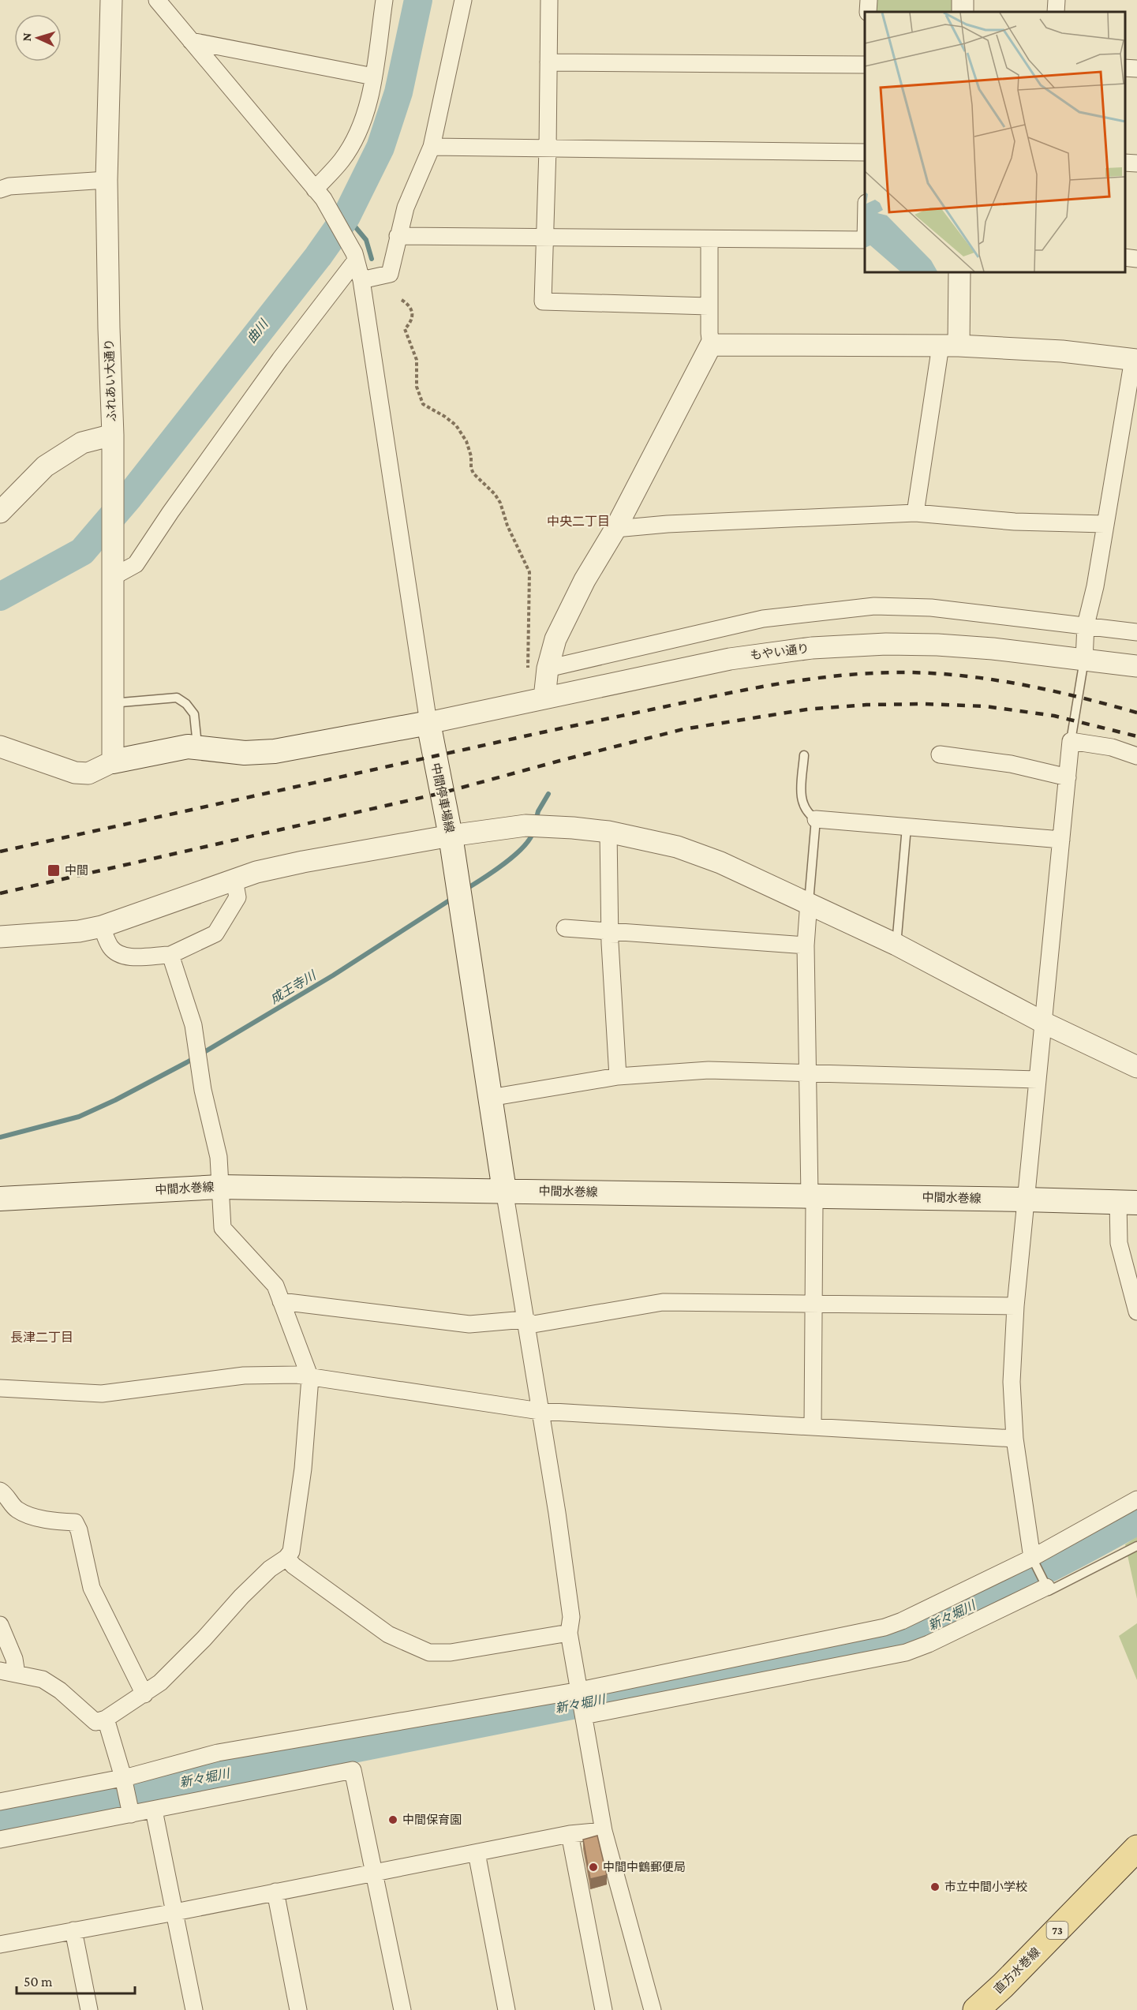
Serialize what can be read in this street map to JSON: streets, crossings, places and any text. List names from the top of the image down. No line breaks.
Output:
{"streets":{"main road":["中間停車場線","中間水巻線","73","直方水巻線"],"street":["ふれあい大通り","もやい通り"]},"crossings":[["もやい通り","中間停車場線"],["中間停車場線","中間水巻線"]],"districts":["中央二丁目","長津二丁目"],"water":["曲川","成王寺川","新々堀川"],"places":{"transit":["中間"],"other":["中間保育園","中間中鶴郵便局","市立中間小学校"]},"scale_bar":"50 m","north":"left"}
